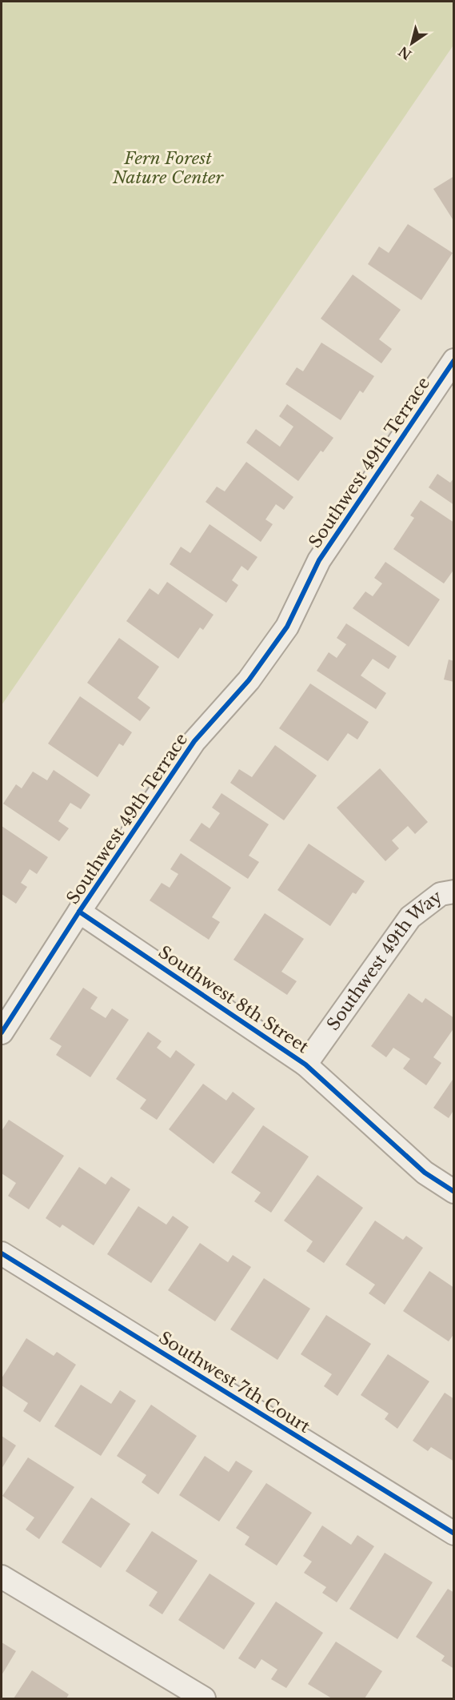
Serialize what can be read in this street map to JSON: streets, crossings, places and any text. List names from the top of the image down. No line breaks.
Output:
{"streets":{"street":["Southwest 49th Terrace","Southwest 49th Way","Southwest 8th Street","Southwest 7th Court"]},"crossings":[["Southwest 49th Terrace","Southwest 8th Street"],["Southwest 49th Way","Southwest 8th Street"]],"parks":["Fern Forest Nature Center"],"north":"bottom left"}
